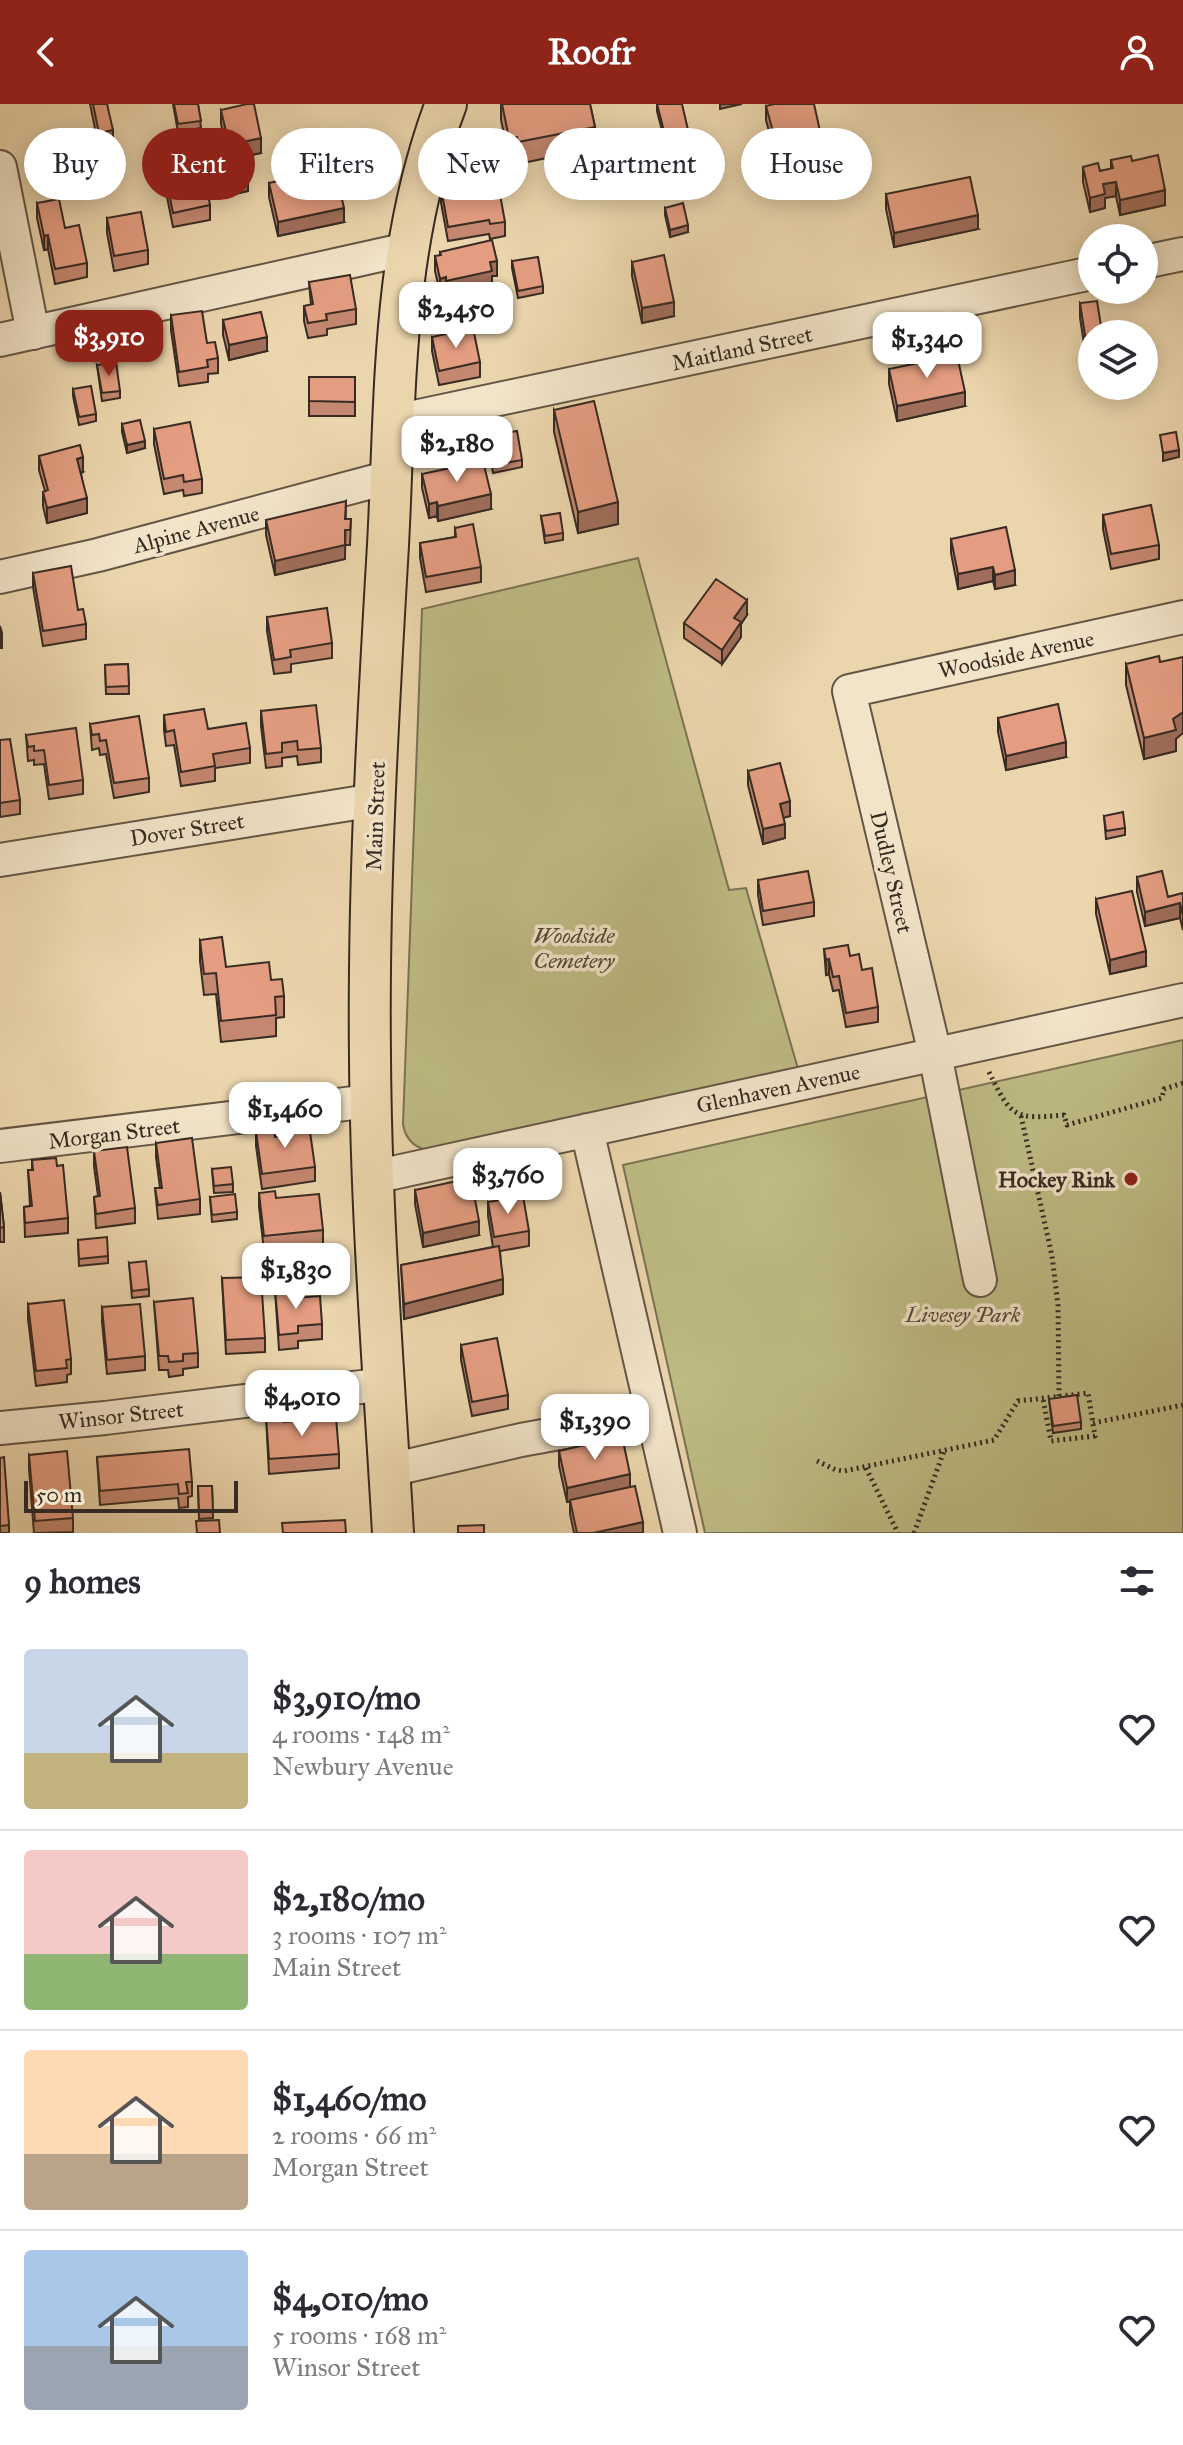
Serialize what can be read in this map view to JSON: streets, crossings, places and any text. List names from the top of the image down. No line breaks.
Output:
{"streets":{"main road":["Main Street"],"street":["Maitland Street","Alpine Avenue","Woodside Avenue","Dover Street","Dudley Street","Glenhaven Avenue","Morgan Street","Winsor Street"]},"crossings":[["Maitland Street","Main Street"],["Alpine Avenue","Main Street"],["Woodside Avenue","Dudley Street"],["Main Street","Dover Street"],["Main Street","Glenhaven Avenue"],["Main Street","Morgan Street"],["Main Street","Winsor Street"],["Dudley Street","Glenhaven Avenue"]],"parks":["Woodside Cemetery","Livesey Park"],"places":["Hockey Rink"],"scale_bar":"50 m","page":{"header":"Roofr","chip":["Buy","Rent","Filters","New","Apartment","House"],"price":["$2,450","$3,910","$1,340","$2,180","$1,460","$3,760","$1,830","$4,010","$1,390"],"scale":"50 m","heading":"9 homes","list":[{"name":"$3,910/mo","note":"4 rooms · 148 m² · Newbury Avenue"},{"name":"$2,180/mo","note":"3 rooms · 107 m² · Main Street"},{"name":"$1,460/mo","note":"2 rooms · 66 m² · Morgan Street"},{"name":"$4,010/mo","note":"5 rooms · 168 m² · Winsor Street"}]}}
